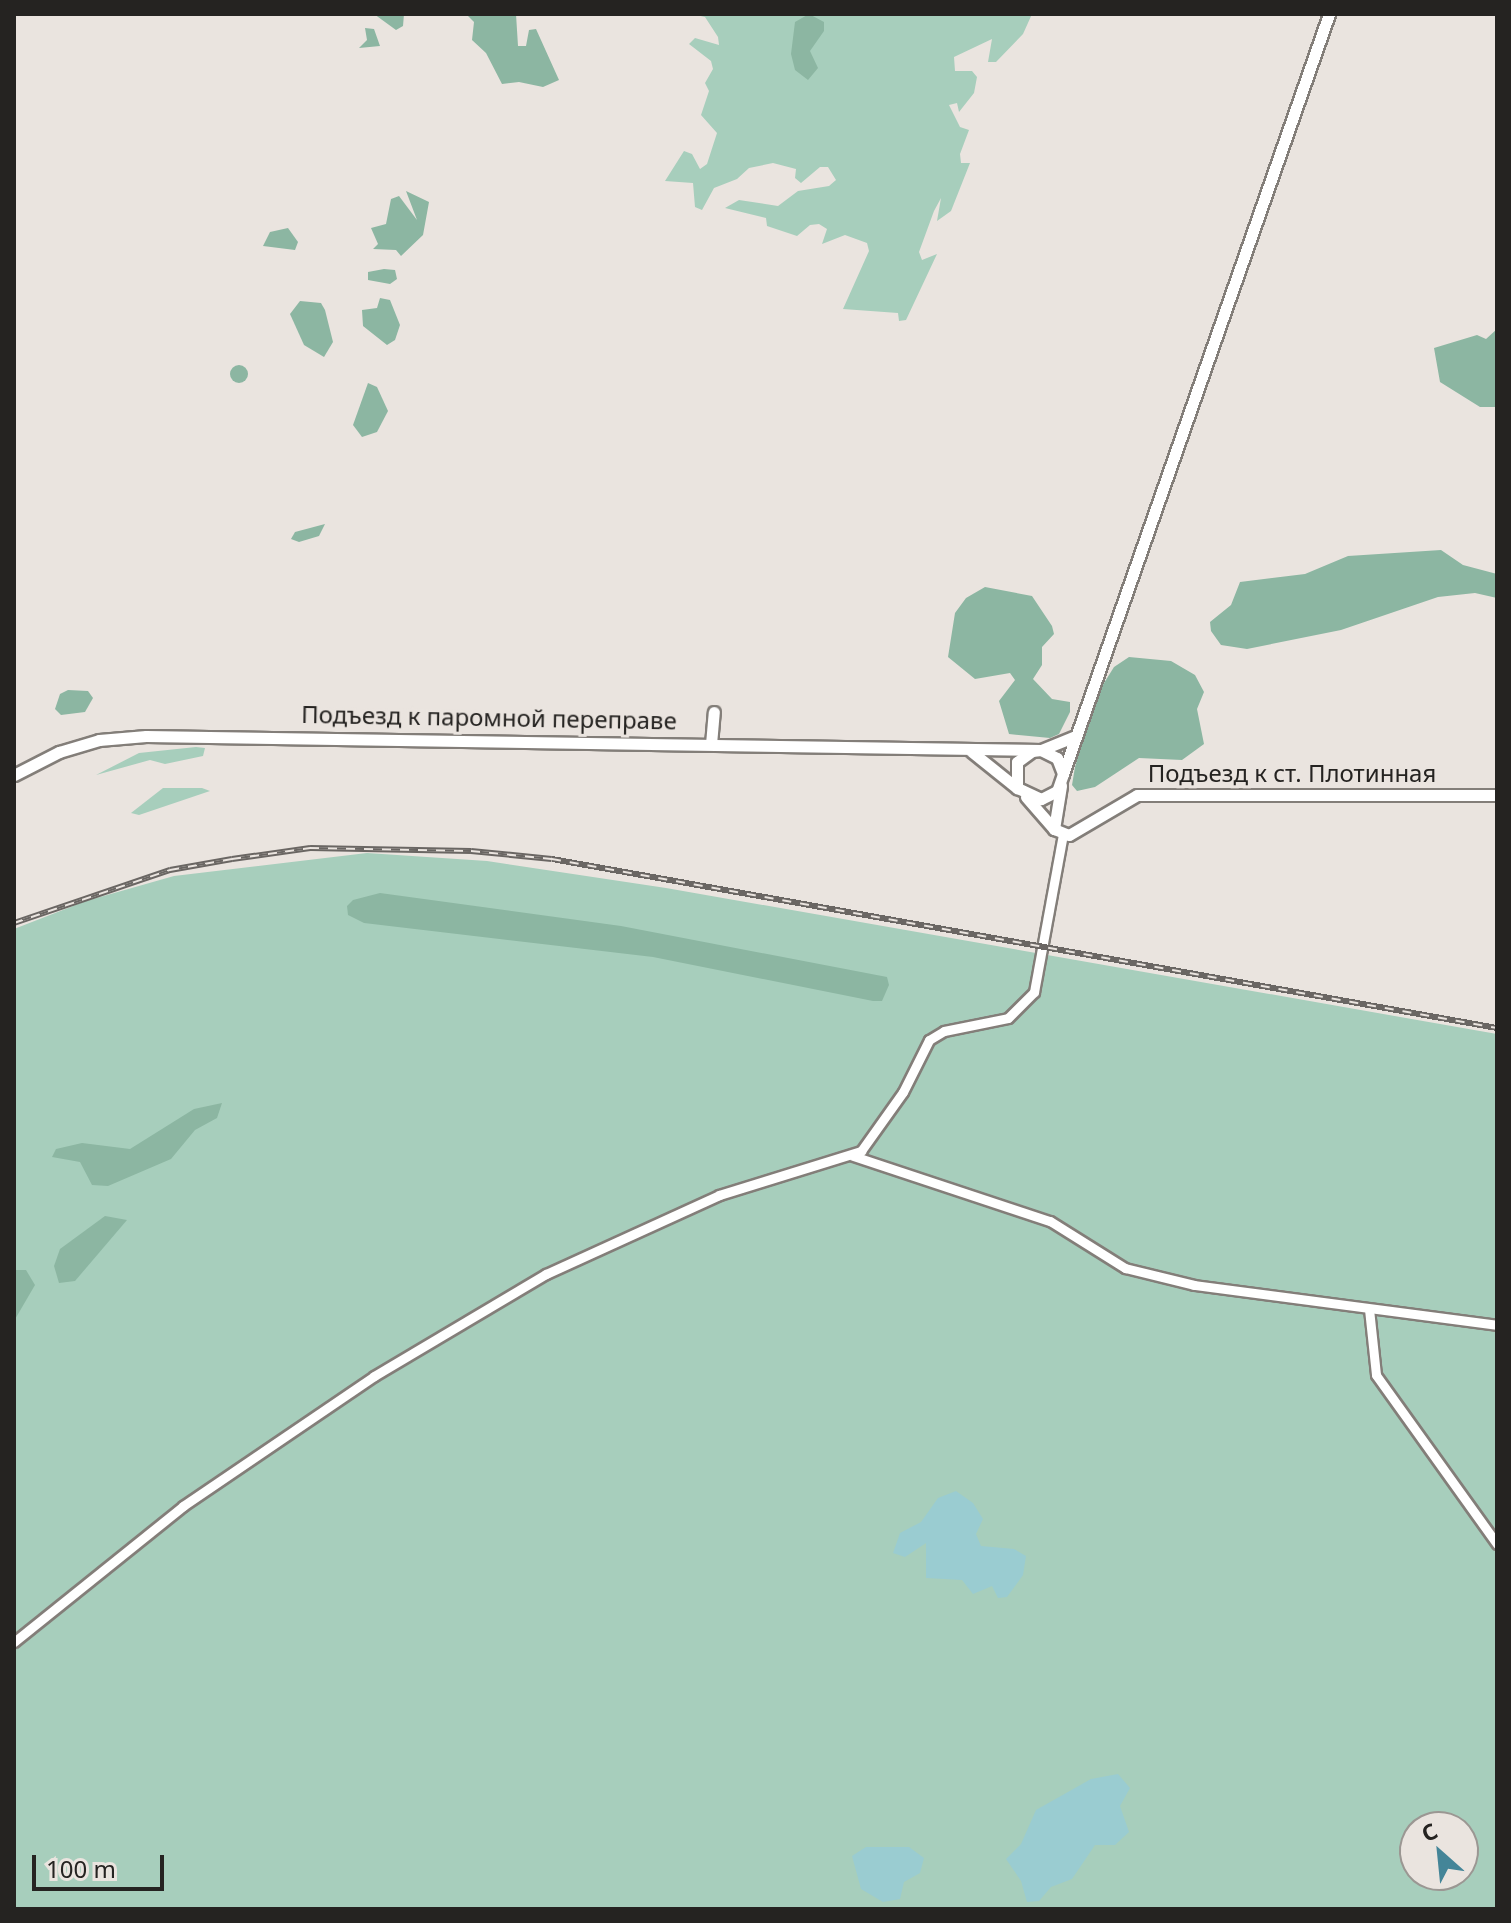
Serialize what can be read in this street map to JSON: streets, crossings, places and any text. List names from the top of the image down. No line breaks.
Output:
{"streets":{"street":["Подъезд к паромной переправе","Подъезд к ст. Плотинная"]},"scale_bar":"100 m","north":"top left"}
